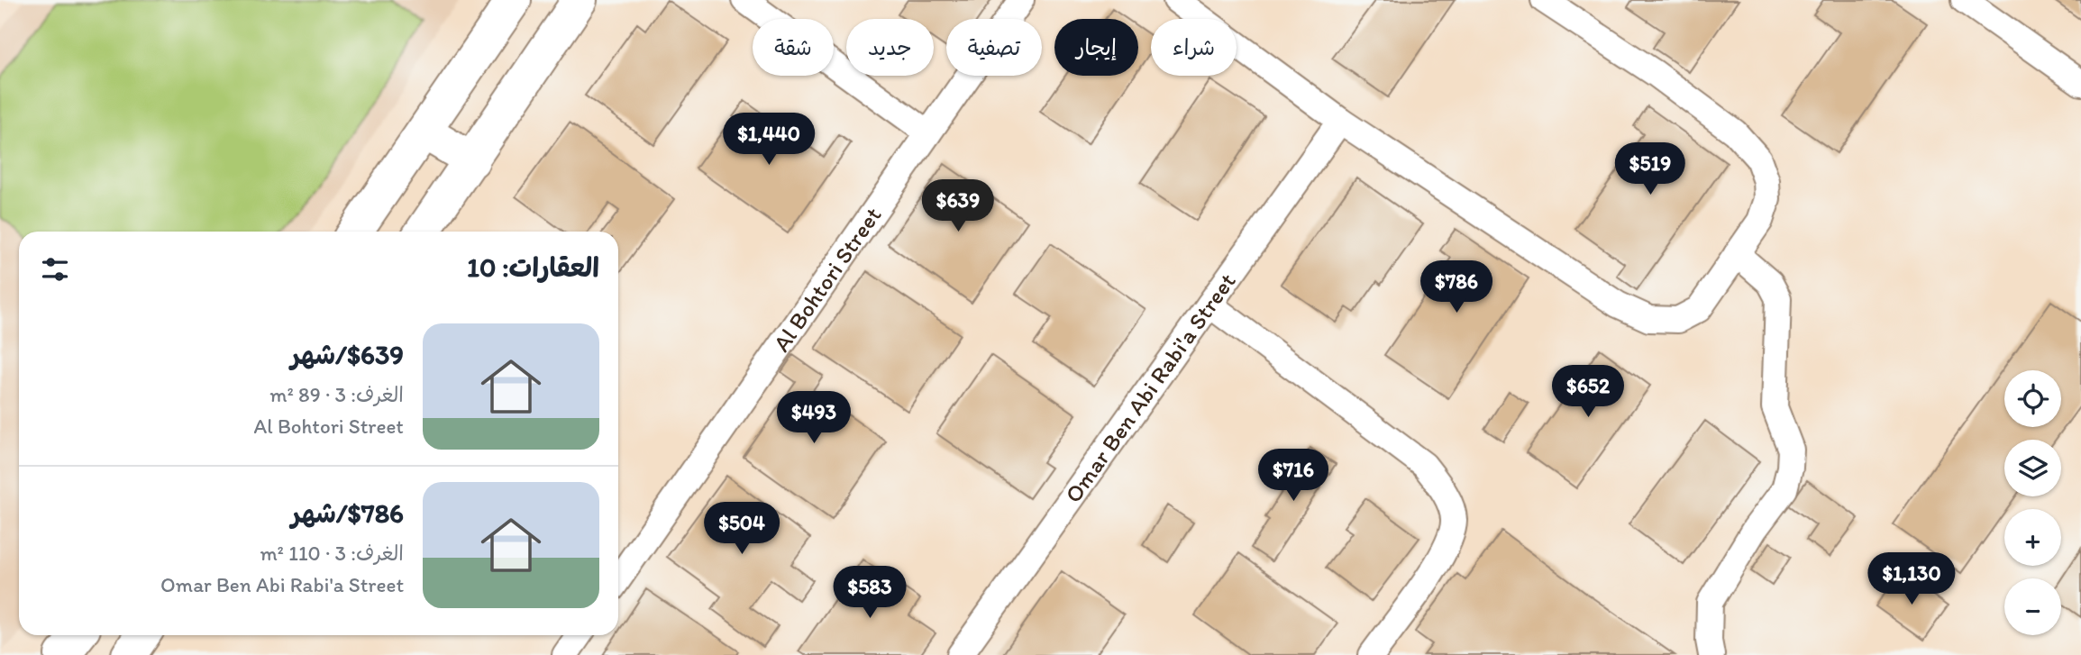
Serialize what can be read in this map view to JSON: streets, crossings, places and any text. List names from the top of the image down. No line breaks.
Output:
{"streets":{"street":["Al Bohtori Street","Omar Ben Abi Rabi'a Street"]},"page":{"chip":["شراء","إيجار","تصفية","جديد","شقة"],"price":["$1,440","$519","$639","$786","$652","$493","$716","$504","$1,130","$583"],"heading":"العقارات: 10","list":[{"name":"$639/شهر","note":"الغرف: 3 · 89 m² · Al Bohtori Street"},{"name":"$786/شهر","note":"الغرف: 3 · 110 m² · Omar Ben Abi Rabi'a Street"}],"map_buttons":["+","−"]}}
